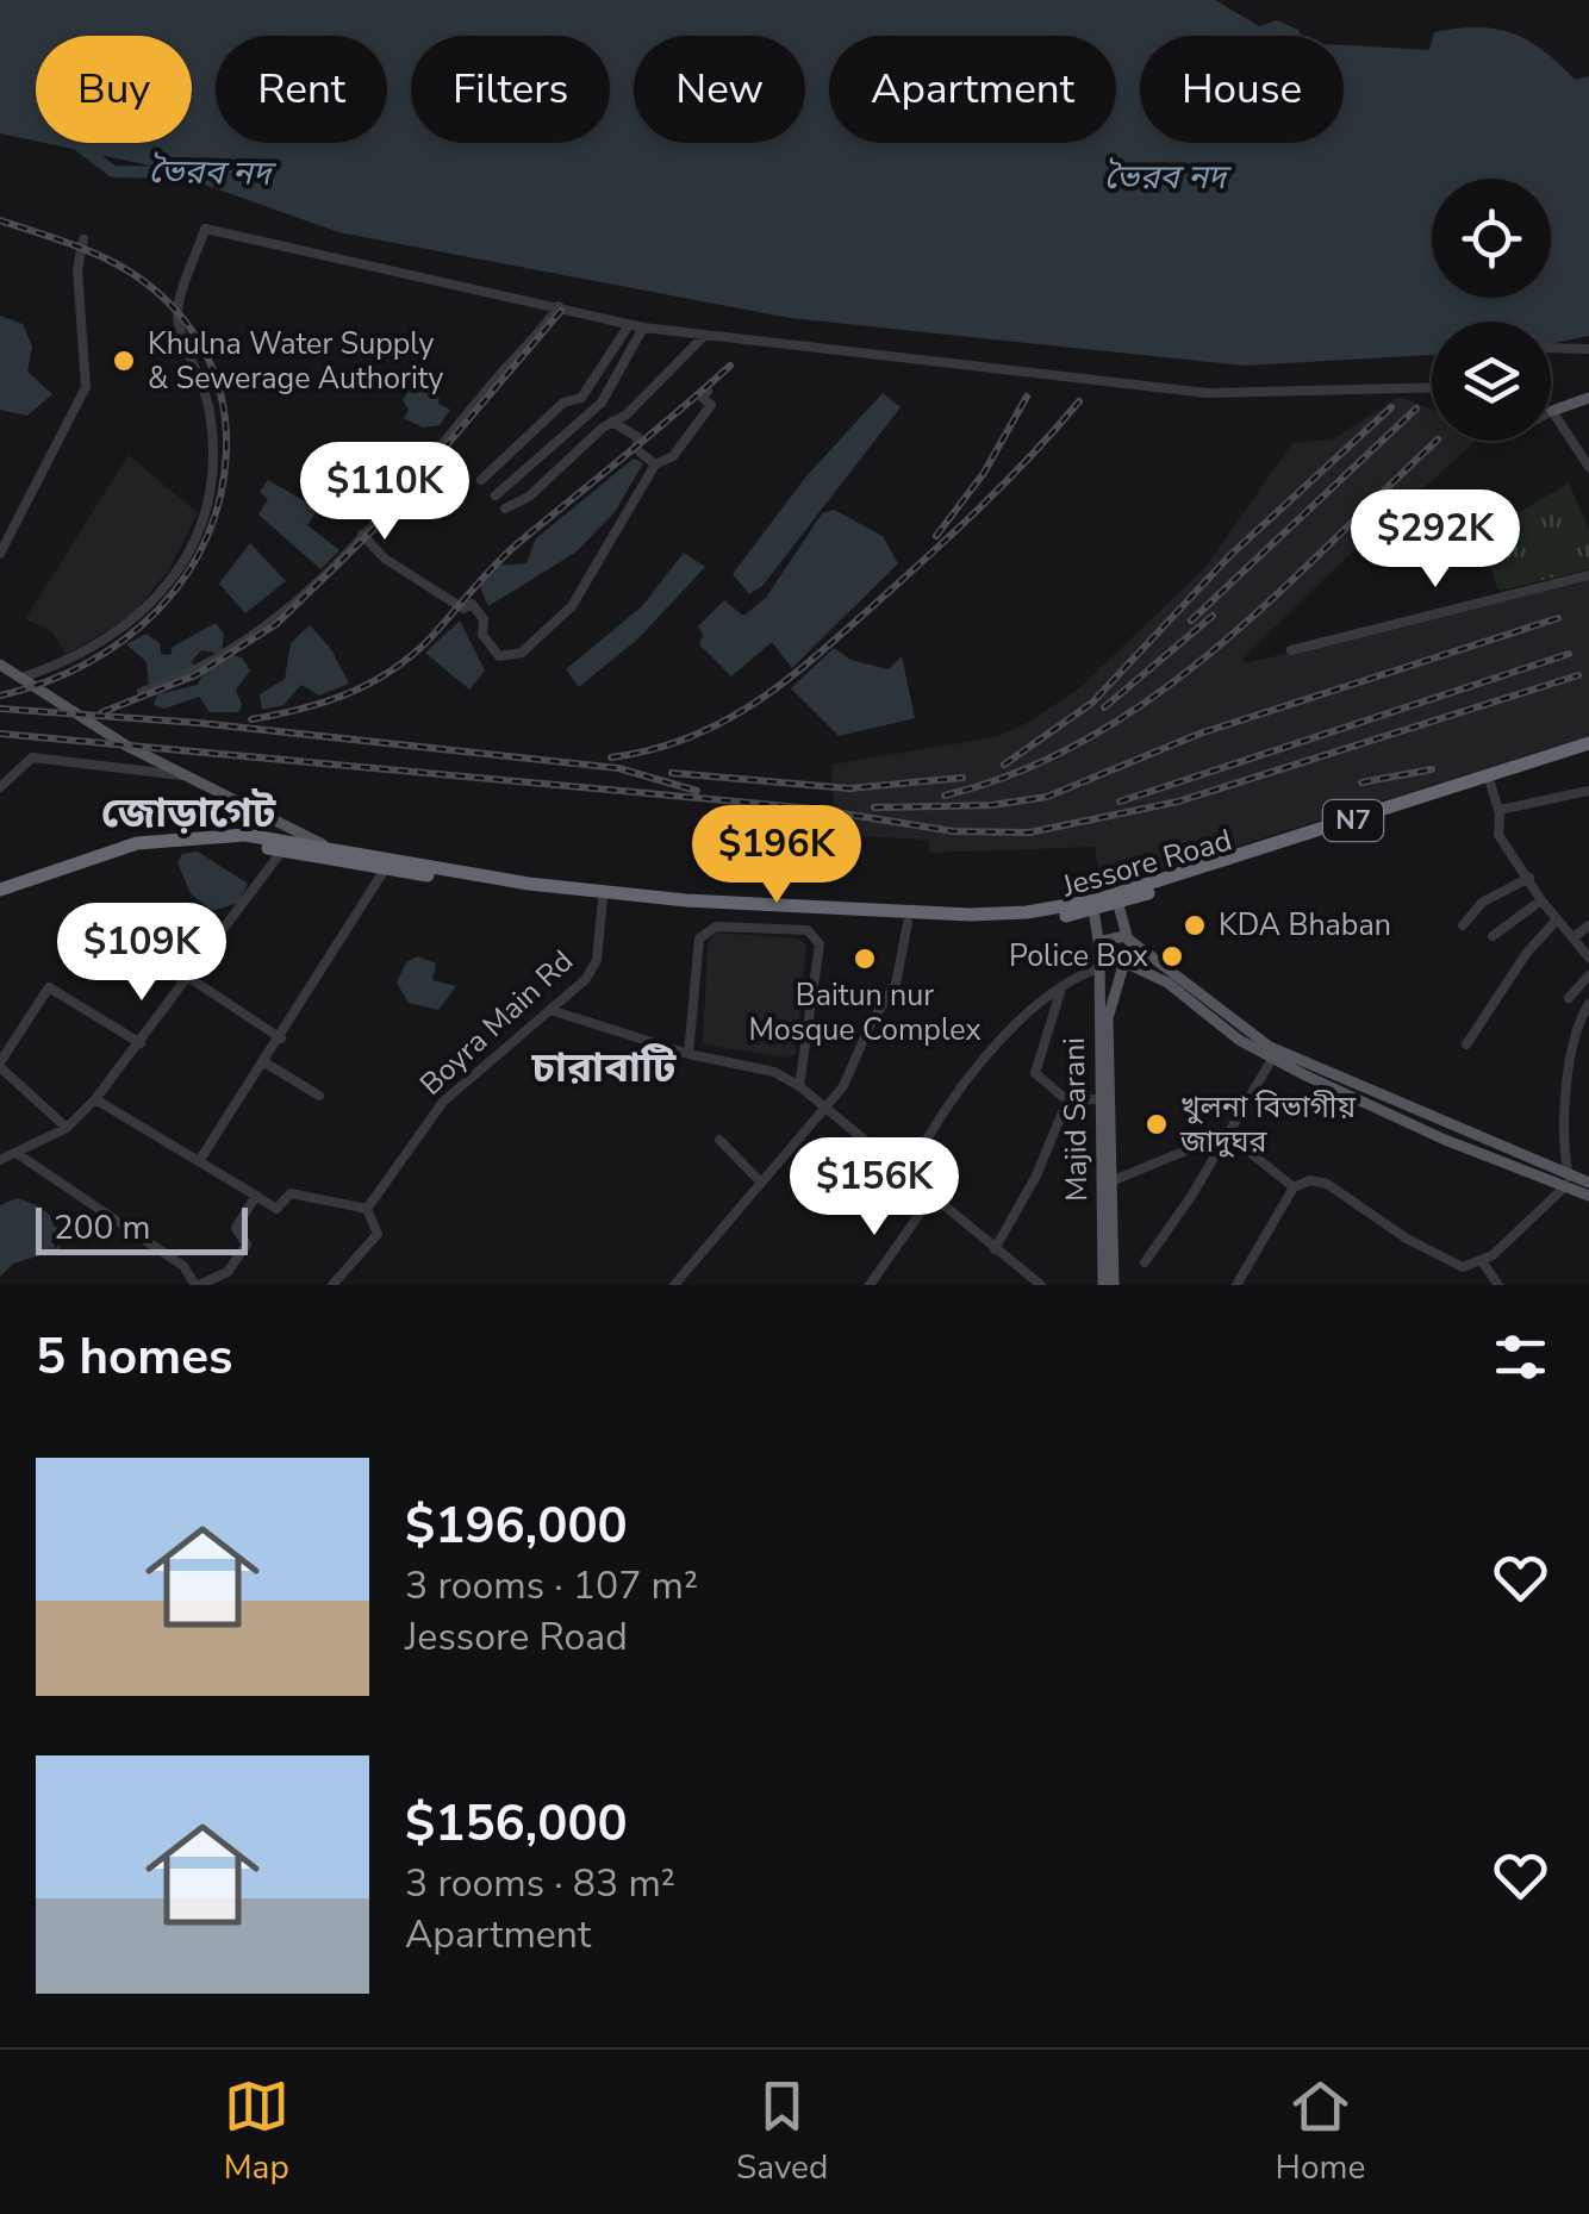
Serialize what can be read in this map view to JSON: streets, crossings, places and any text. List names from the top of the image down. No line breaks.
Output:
{"streets":{"highway":["N7","Jessore Road"],"main road":["Majid Sarani"],"street":["Boyra Main Rd"]},"crossings":[["N7","Jessore Road"],["Jessore Road","Boyra Main Rd"],["Jessore Road","Majid Sarani"]],"districts":["জোড়াগেট","চারাবাটি"],"water":["ভৈরব নদ"],"places":["Khulna Water Supply & Sewerage Authority","KDA Bhaban","Police Box","Baitun nur Mosque Complex","খুলনা বিভাগীয় জাদুঘর"],"scale_bar":"200 m","page":{"chip":["Buy","Rent","Filters","New","Apartment","House"],"price":["$110K","$292K","$196K","$109K","$156K"],"scale":"200 m","heading":"5 homes","list":[{"name":"$196,000","note":"3 rooms · 107 m² · Jessore Road"},{"name":"$156,000","note":"3 rooms · 83 m² · Apartment"}],"tabs":["Map","Saved","Home"]}}
